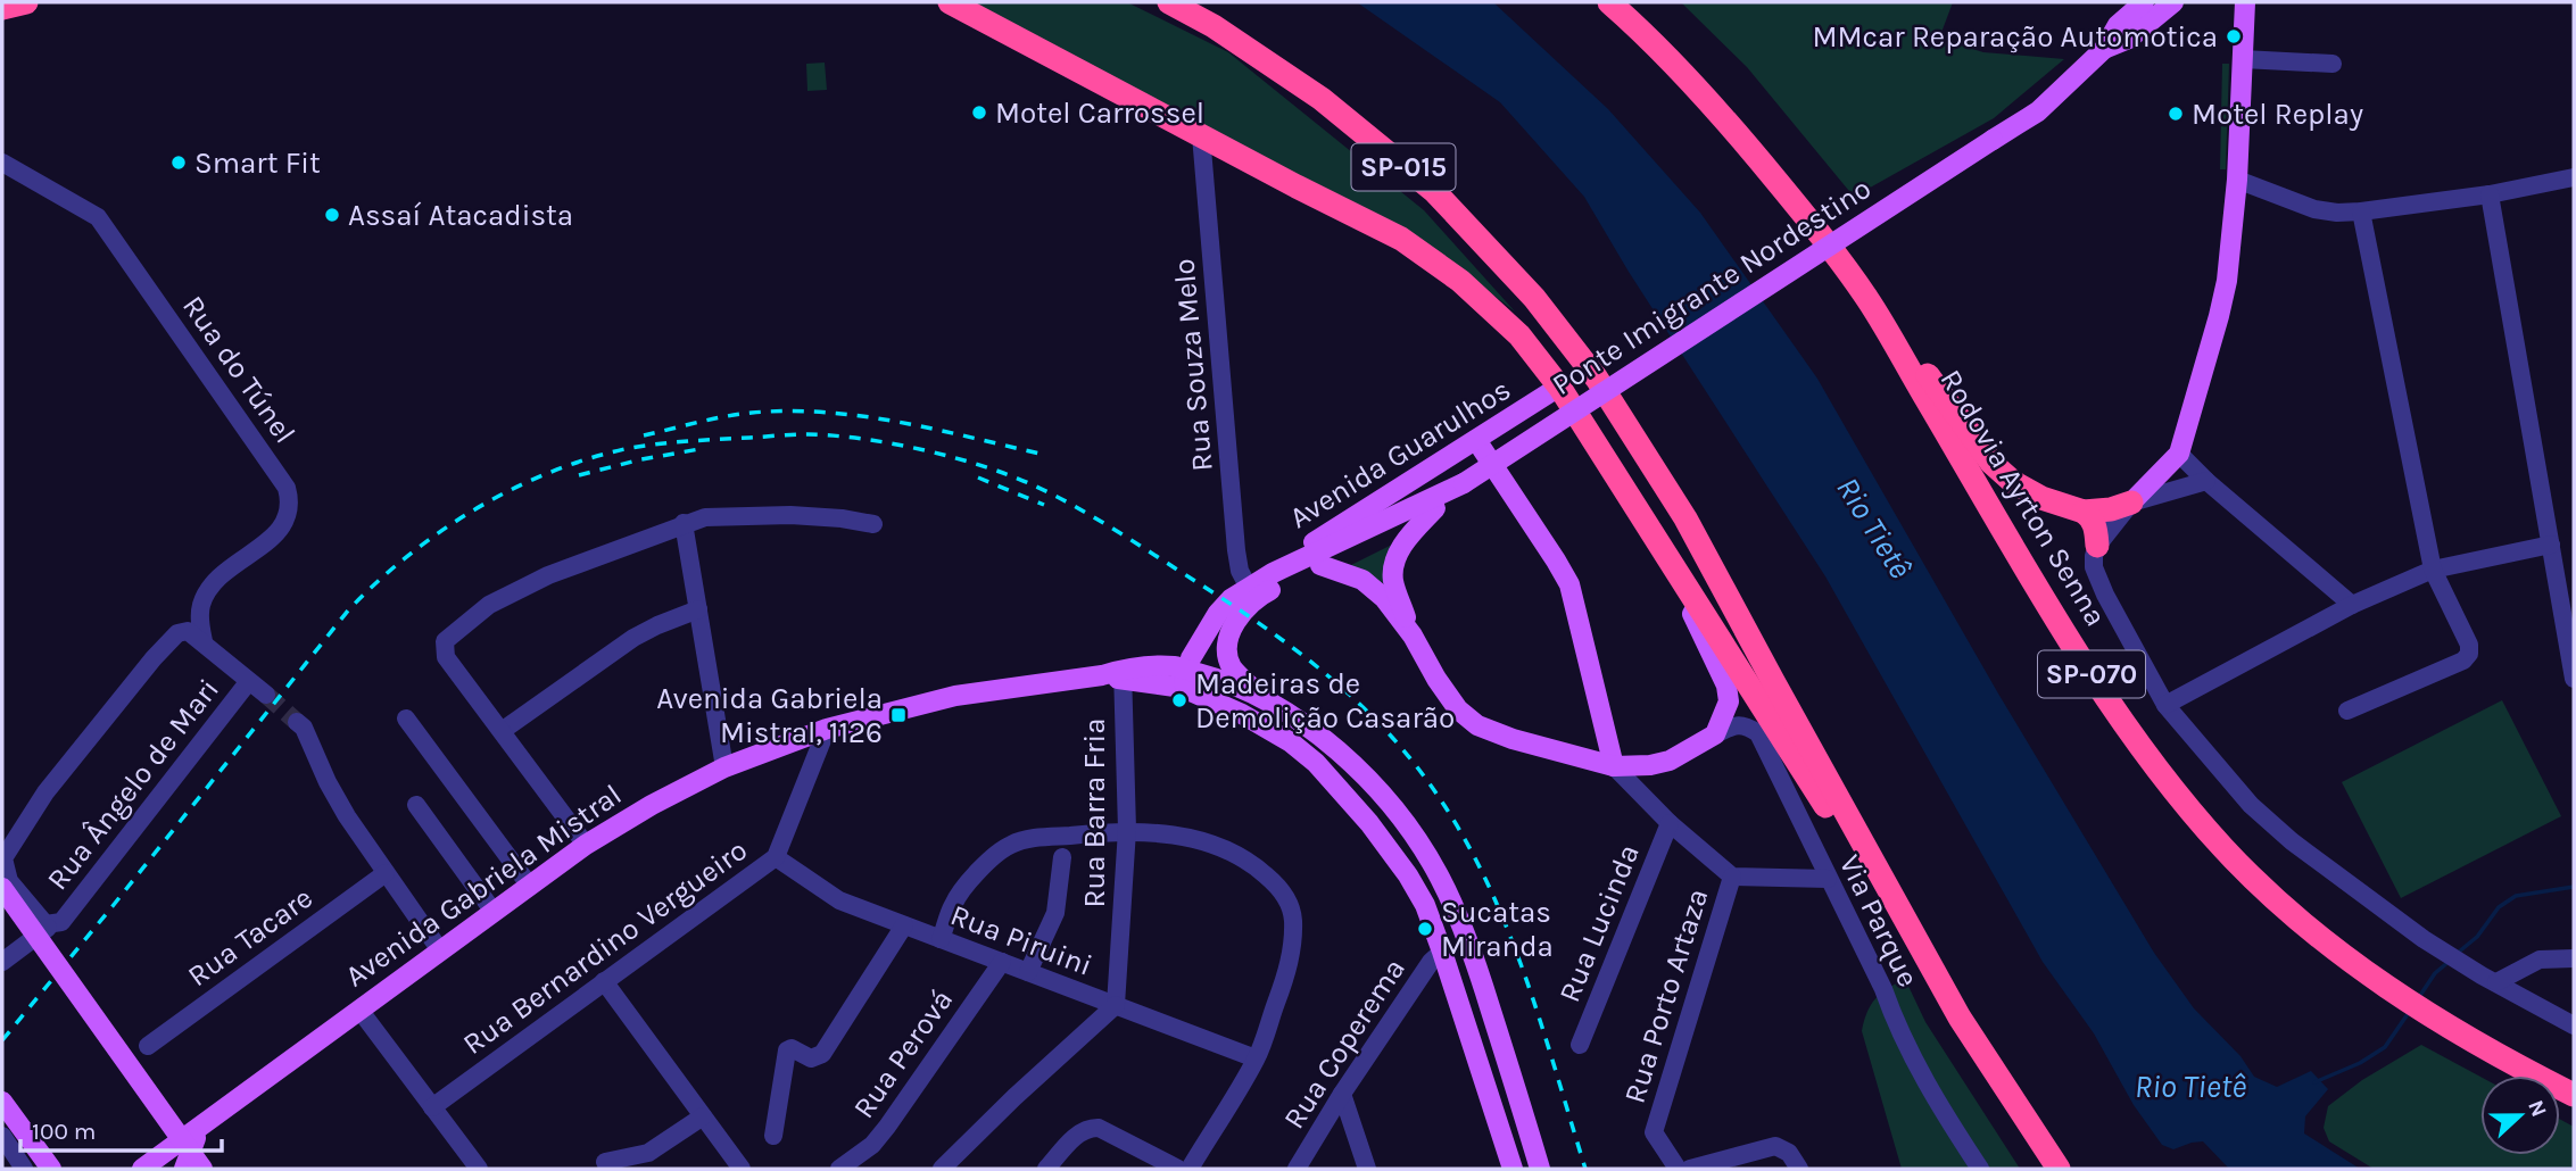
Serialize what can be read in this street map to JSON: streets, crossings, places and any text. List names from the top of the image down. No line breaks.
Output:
{"streets":{"highway":["SP-015","Rodovia Ayrton Senna","SP-070"],"main road":["Ponte Imigrante Nordestino","Avenida Guarulhos","Avenida Gabriela Mistral"],"street":["Rua Souza Melo","Rua do Túnel","Rua Ângelo de Mari","Rua Barra Fria","Via Parque","Rua Lucinda","Rua Tacare","Rua Piruini","Rua Bernardino Vergueiro","Rua Porto Artaza","Rua Coperema","Rua Perová"]},"crossings":[["Ponte Imigrante Nordestino","Avenida Guarulhos"],["Rua Souza Melo","Avenida Guarulhos"],["Avenida Guarulhos","Avenida Gabriela Mistral"],["Rua Barra Fria","Avenida Gabriela Mistral"],["Rua Barra Fria","Rua Piruini"],["Avenida Gabriela Mistral","Rua Bernardino Vergueiro"],["Rua Piruini","Rua Bernardino Vergueiro"],["Rua Piruini","Rua Perová"]],"water":["Rio Tietê"],"places":{"other":["MMcar Reparação Automotica","Motel Carrossel","Motel Replay","Smart Fit","Assaí Atacadista","Madeiras de Demolição Casarão","Sucatas Miranda"],"transit":["Avenida Gabriela Mistral, 1126"]},"scale_bar":"100 m","north":"right"}
